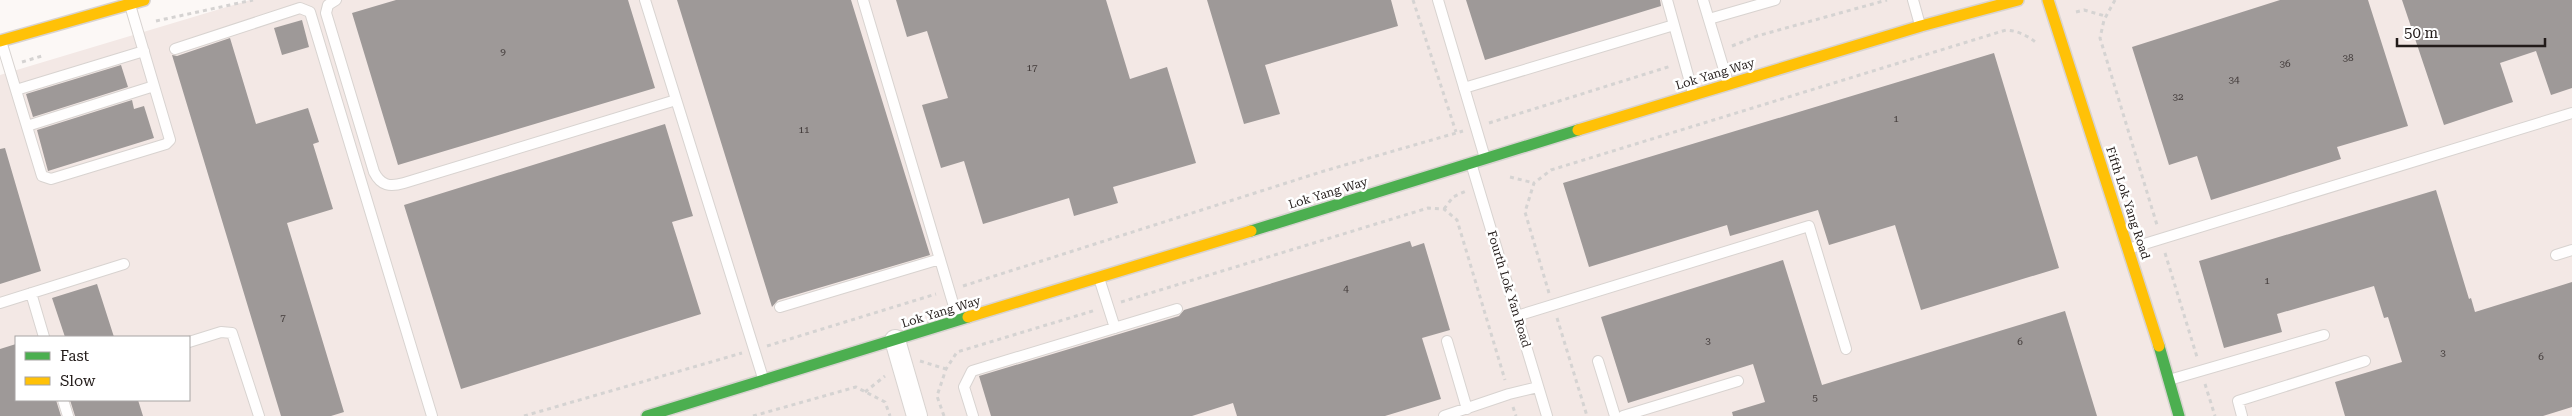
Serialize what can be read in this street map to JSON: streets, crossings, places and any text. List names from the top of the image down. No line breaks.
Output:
{"streets":{"street":["Lok Yang Way","Fifth Lok Yang Road"],"lane":["Fourth Lok Yan Road"]},"crossings":[["Lok Yang Way","Fourth Lok Yan Road"]],"house_numbers":["9","38","36","17","34","32","1","11","1","4","7","3","6","3","6","5"],"legend":["Fast","Slow"],"scale_bar":"50 m"}
